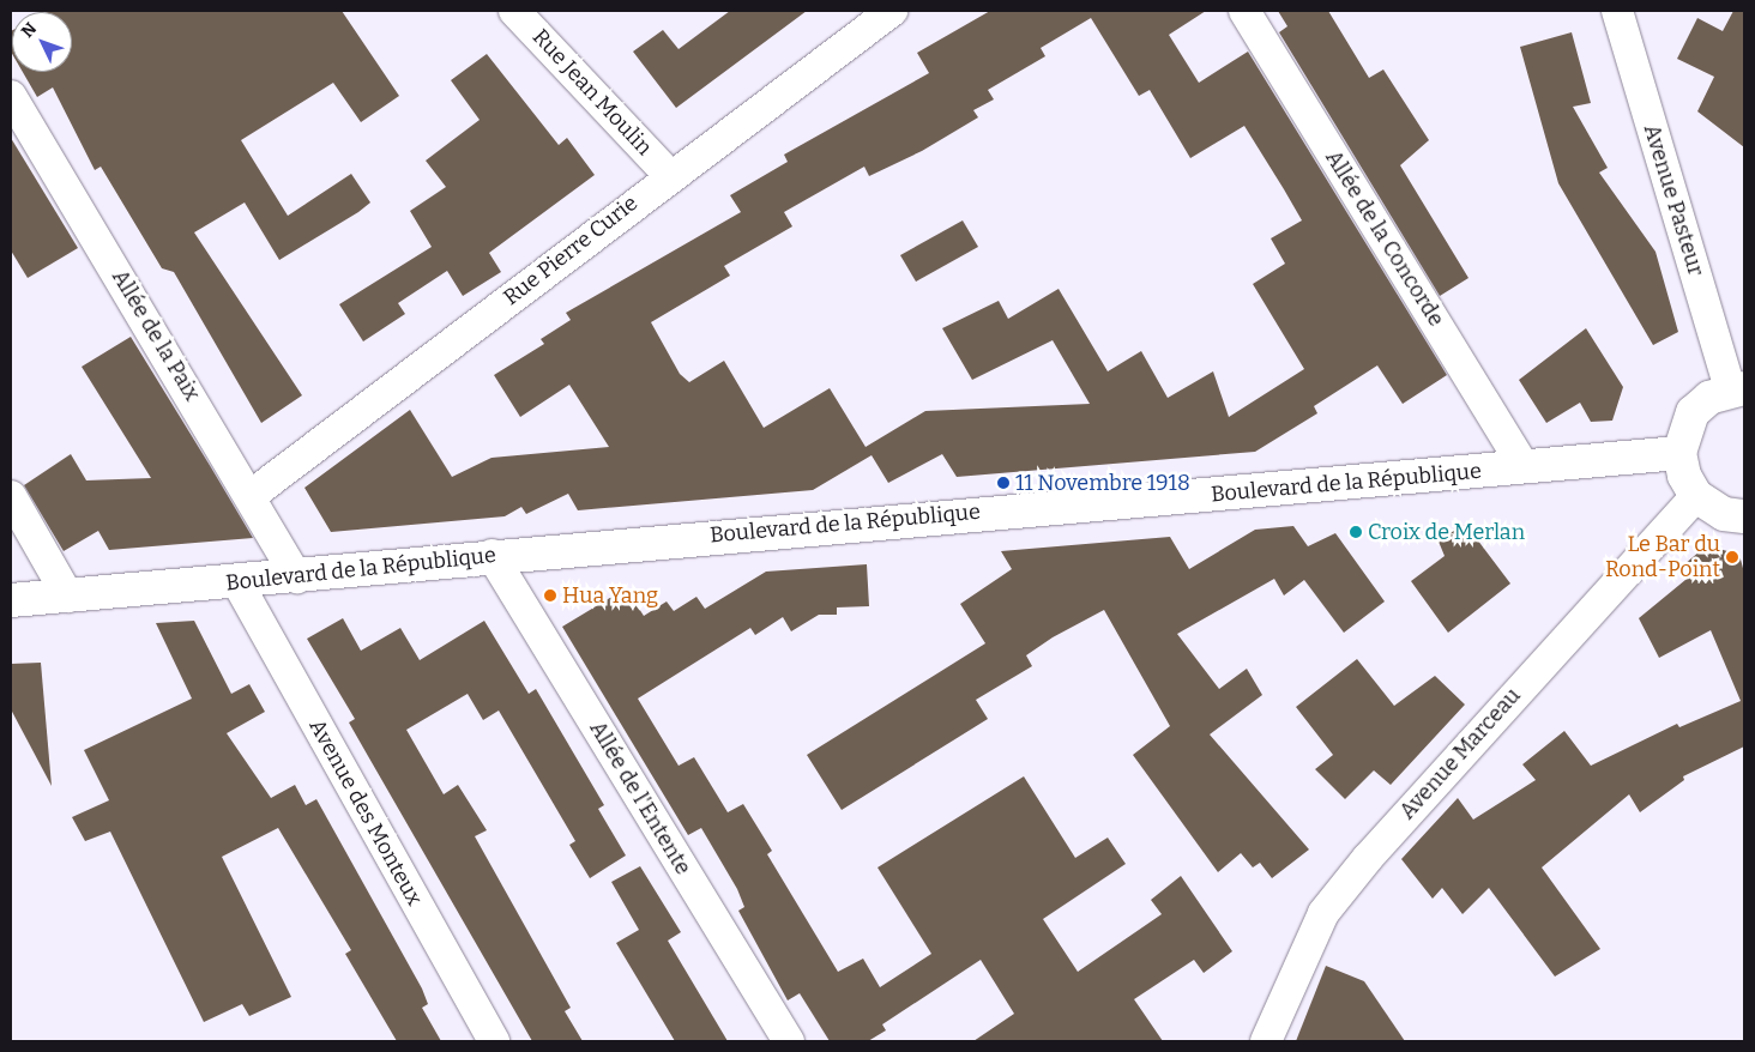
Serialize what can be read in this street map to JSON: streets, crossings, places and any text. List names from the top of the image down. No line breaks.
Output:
{"streets":{"street":["Rue Jean Moulin","Avenue Pasteur","Allée de la Concorde","Rue Pierre Curie","Allée de la Paix","Boulevard de la République","Avenue Marceau","Allée de l'Entente","Avenue des Monteux"]},"crossings":[["Rue Jean Moulin","Rue Pierre Curie"],["Allée de la Concorde","Boulevard de la République"],["Rue Pierre Curie","Allée de la Paix"],["Allée de la Paix","Boulevard de la République"],["Boulevard de la République","Allée de l'Entente"],["Boulevard de la République","Avenue des Monteux"]],"places":["11 Novembre 1918","Croix de Merlan","Le Bar du Rond-Point","Hua Yang"],"north":"top left"}
